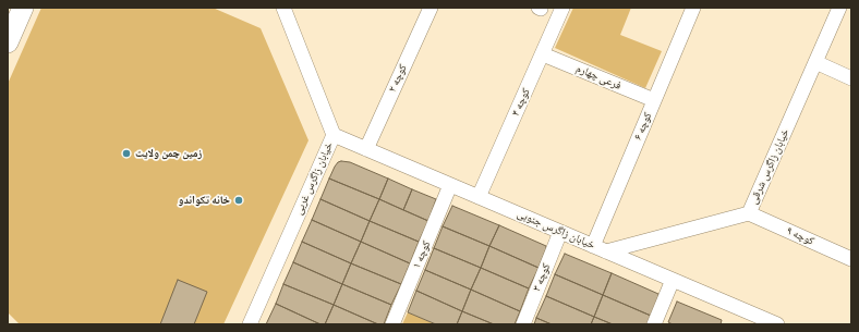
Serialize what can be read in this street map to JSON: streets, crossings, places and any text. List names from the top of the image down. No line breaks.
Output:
{"streets":{"street":["فرعی چهارم","کوچه ۲","کوچه ۴","کوچه ۶","خیابان زاگرس شرقی","خیابان زاگرس غربی","خیابان زاگرس جنوبی","کوچه ۹","کوچه ۱","کوچه ۳"]},"crossings":[["فرعی چهارم","کوچه ۴"],["فرعی چهارم","کوچه ۶"],["کوچه ۲","خیابان زاگرس جنوبی"],["کوچه ۴","خیابان زاگرس جنوبی"],["کوچه ۶","خیابان زاگرس جنوبی"],["خیابان زاگرس شرقی","خیابان زاگرس جنوبی"],["خیابان زاگرس شرقی","کوچه ۹"],["خیابان زاگرس غربی","خیابان زاگرس جنوبی"],["خیابان زاگرس جنوبی","کوچه ۱"],["خیابان زاگرس جنوبی","کوچه ۳"]],"places":["زمین چمن ولایت","خانه تکواندو"]}
